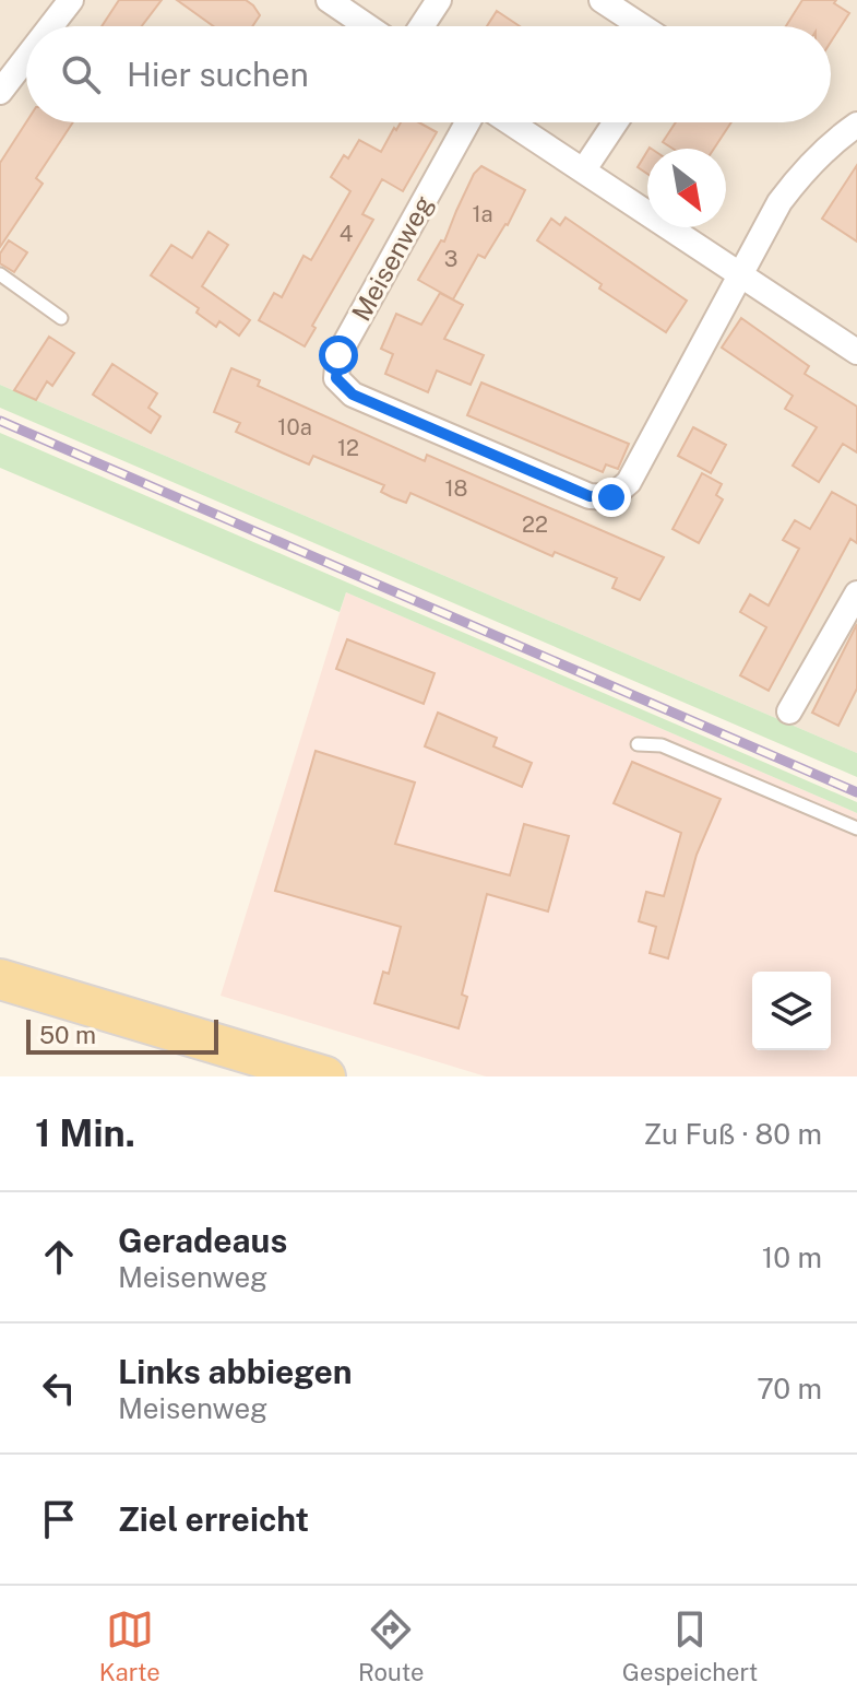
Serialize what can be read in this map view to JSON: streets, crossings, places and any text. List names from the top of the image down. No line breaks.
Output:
{"streets":{"street":["Meisenweg"]},"house_numbers":["1a","4","3","10a","12","18","22"],"scale_bar":"50 m","north":"bottom right","page":{"search":"Hier suchen","scale":"50 m","heading":["1 Min.","Zu Fuß · 80 m"],"list":[["Geradeaus","Meisenweg","10 m"],["Links abbiegen","Meisenweg","70 m"],"Ziel erreicht"],"nav":["Karte","Route","Gespeichert"]}}
